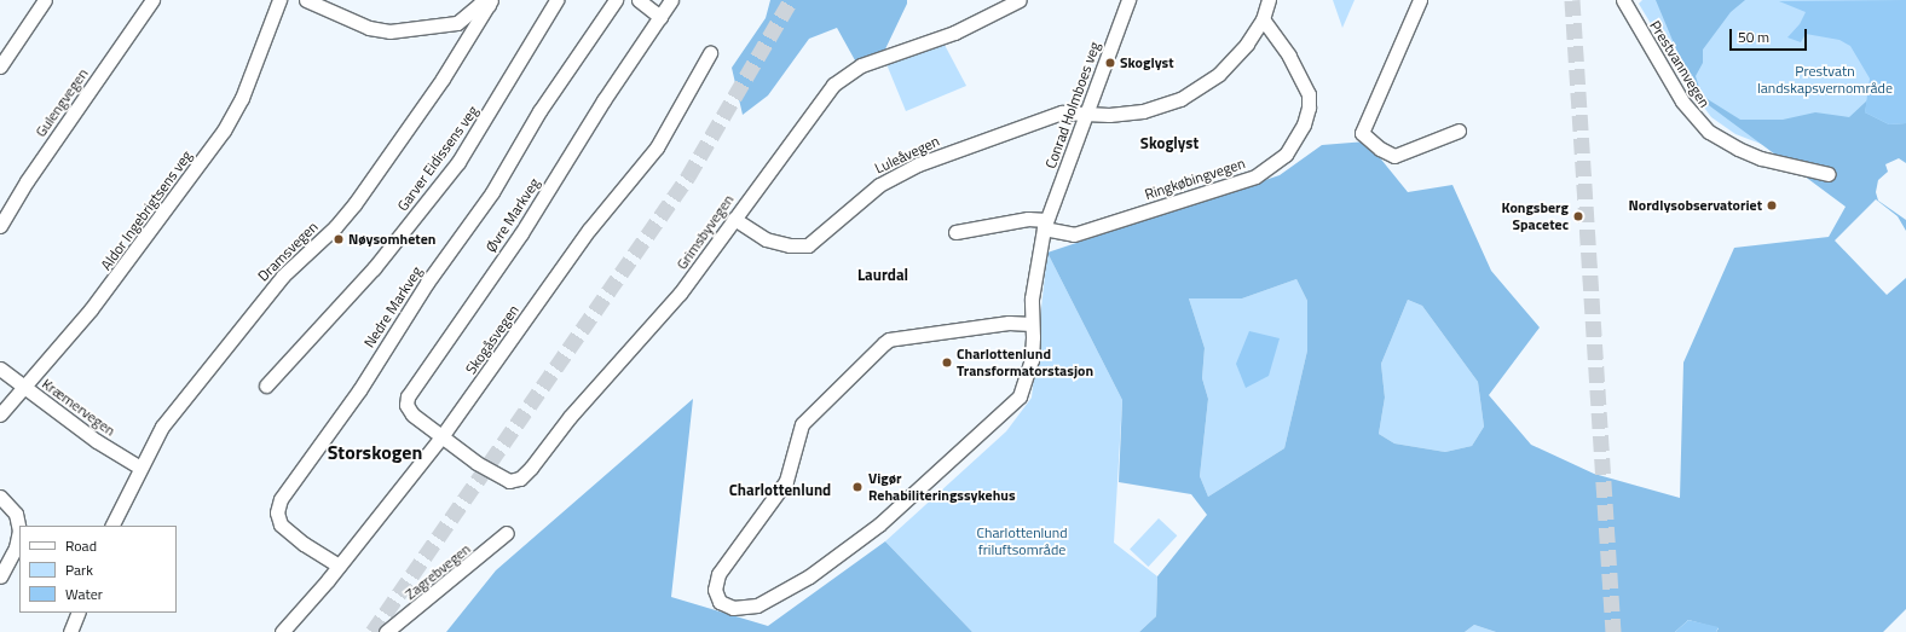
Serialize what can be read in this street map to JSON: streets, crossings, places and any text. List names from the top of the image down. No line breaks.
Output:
{"streets":{"street":["Prestvannvegen","Gulengvegen","Conrad Holmboes veg","Luleåvegen","Garver Eidissens veg","Ringkøbingvegen","Aldor Ingebrigtsens veg","Øvre Markveg","Grimsbyvegen","Dramsvegen","Nedre Markveg","Skogåsvegen","Kræmervegen","Zagrebvegen"]},"crossings":[["Conrad Holmboes veg","Luleåvegen"],["Conrad Holmboes veg","Ringkøbingvegen"],["Luleåvegen","Ringkøbingvegen"],["Luleåvegen","Grimsbyvegen"],["Aldor Ingebrigtsens veg","Kræmervegen"],["Øvre Markveg","Grimsbyvegen"],["Øvre Markveg","Skogåsvegen"],["Grimsbyvegen","Skogåsvegen"],["Dramsvegen","Kræmervegen"],["Nedre Markveg","Skogåsvegen"]],"districts":["Skoglyst","Laurdal","Storskogen","Charlottenlund"],"parks":["Prestvatn landskapsvernområde","Charlottenlund friluftsområde"],"places":["Skoglyst","Nordlysobservatoriet","Kongsberg Spacetec","Nøysomheten","Charlottenlund Transformatorstasjon","Vigør Rehabiliteringssykehus"],"legend":["Road","Park","Water"],"scale_bar":"50 m"}
